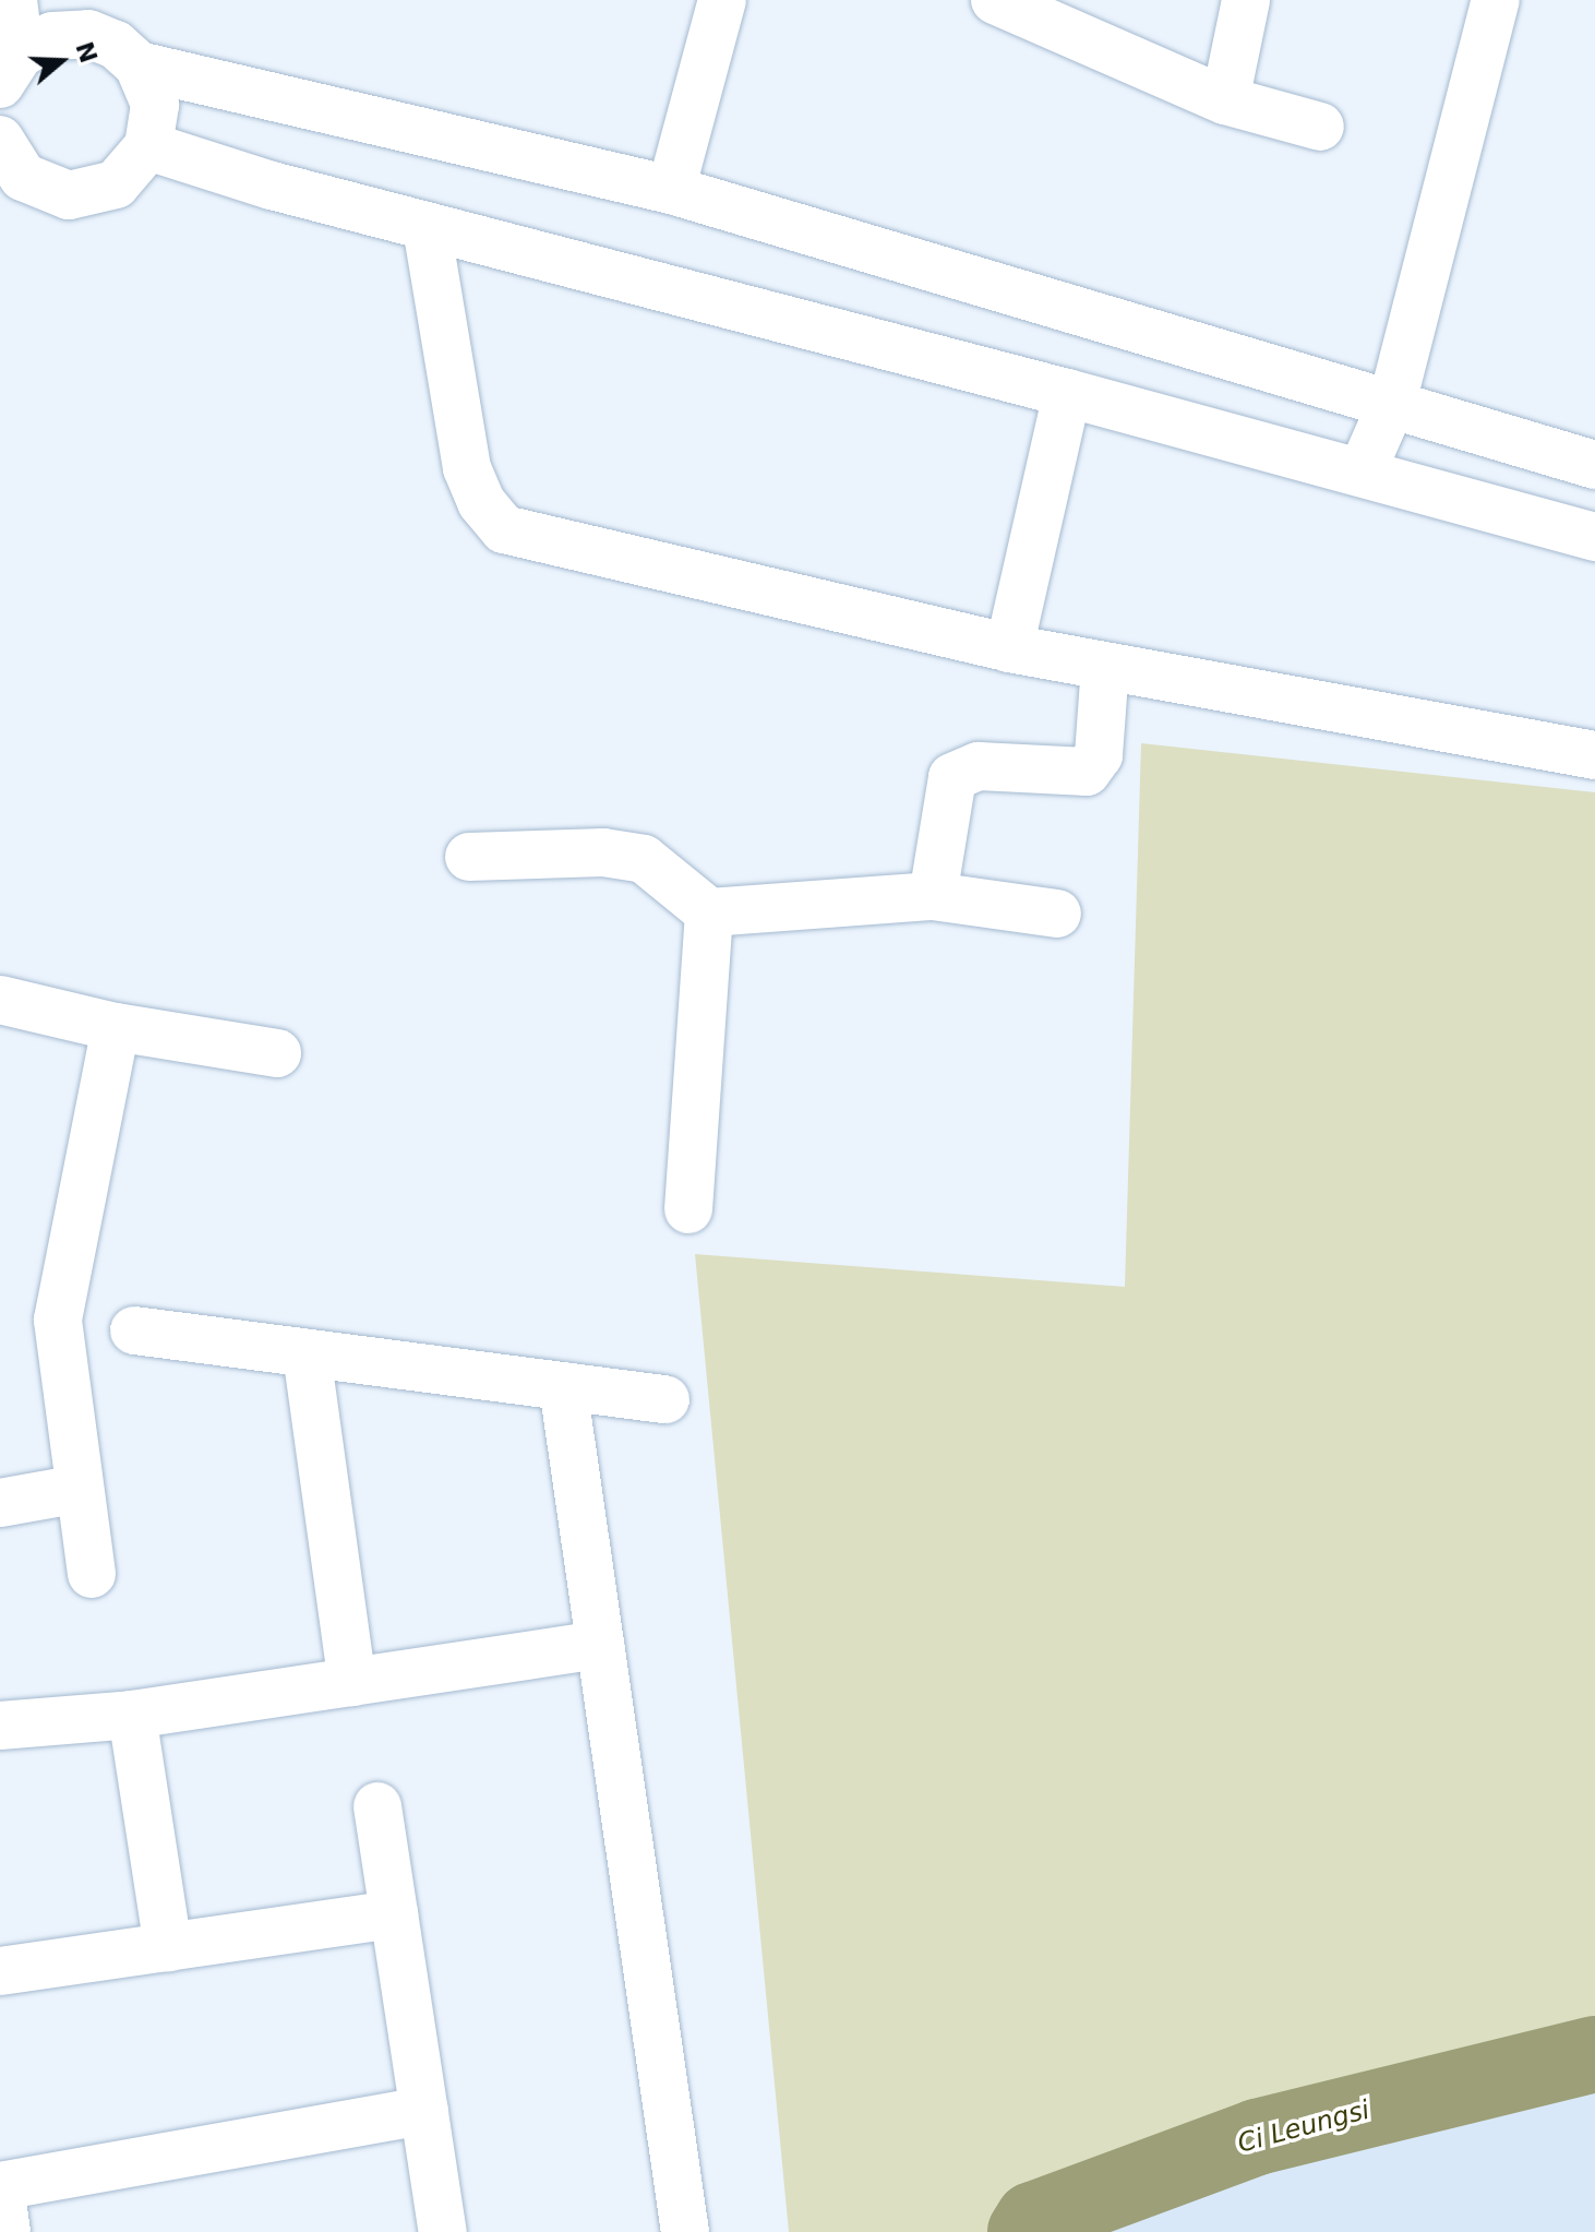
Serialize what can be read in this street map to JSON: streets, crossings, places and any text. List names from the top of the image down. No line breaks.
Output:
{"water":["Ci Leungsi"],"north":"right"}
